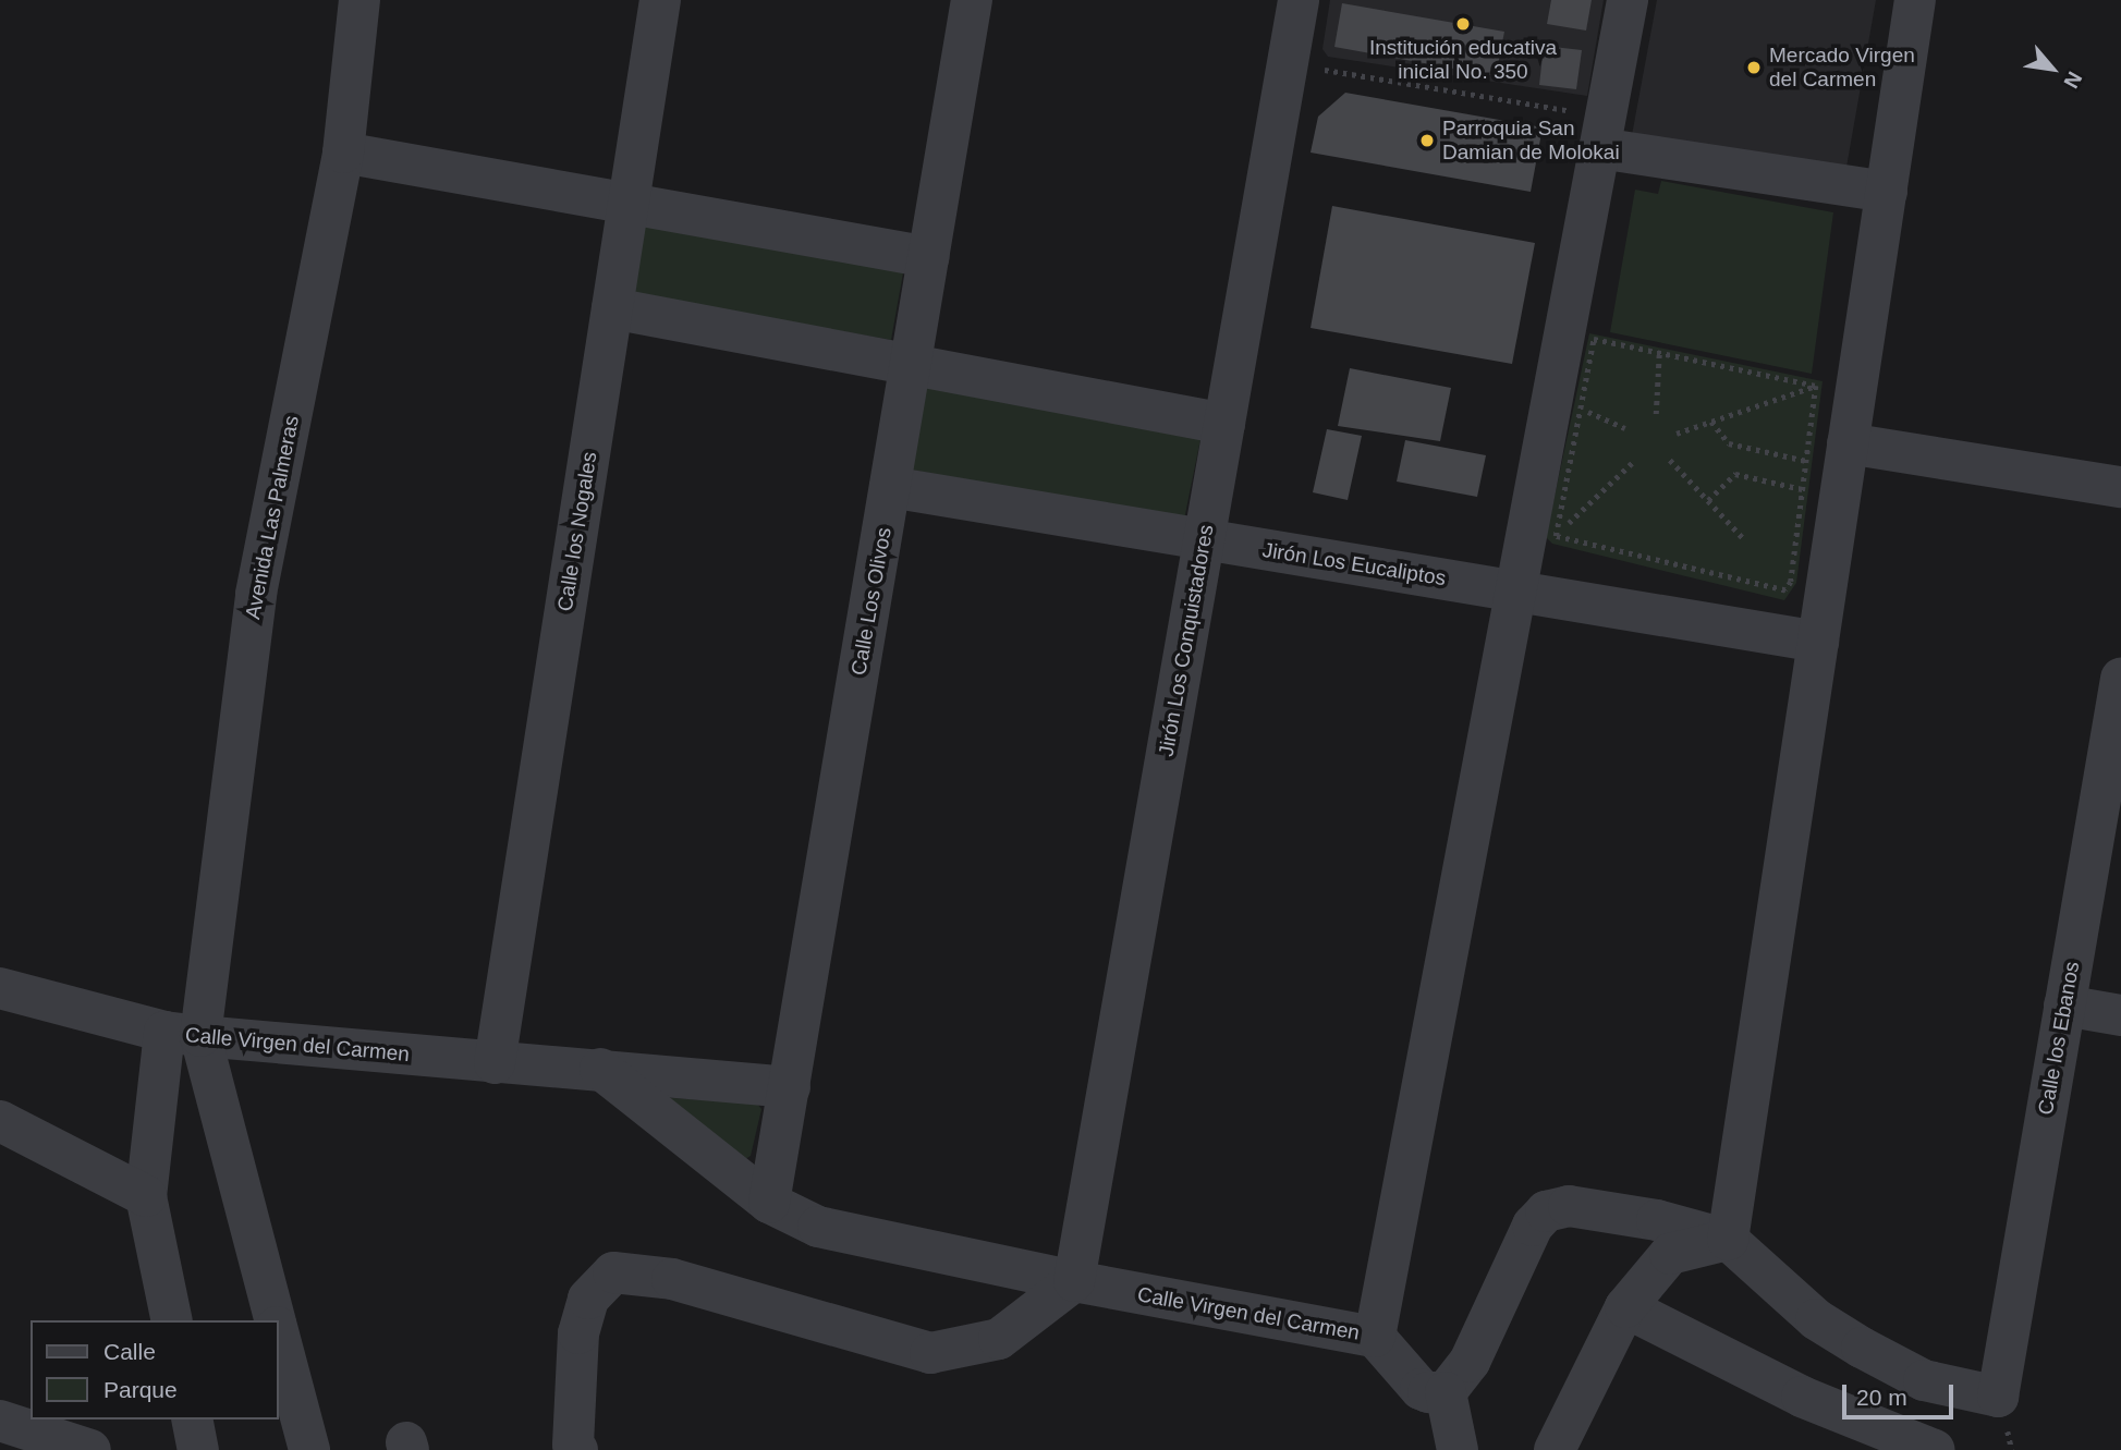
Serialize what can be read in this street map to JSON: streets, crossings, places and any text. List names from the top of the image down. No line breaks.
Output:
{"streets":{"street":["Avenida Las Palmeras","Calle los Nogales","Jirón Los Eucaliptos","Calle Los Olivos","Jirón Los Conquistadores","Calle los Ebanos","Calle Virgen del Carmen"]},"crossings":[["Avenida Las Palmeras","Calle Virgen del Carmen"],["Calle los Nogales","Calle Virgen del Carmen"],["Jirón Los Eucaliptos","Calle Los Olivos"],["Jirón Los Eucaliptos","Jirón Los Conquistadores"],["Calle Los Olivos","Calle Virgen del Carmen"],["Jirón Los Conquistadores","Calle Virgen del Carmen"]],"places":["Institución educativa inicial No. 350","Mercado Virgen del Carmen","Parroquia San Damian de Molokai"],"legend":["Calle","Parque"],"scale_bar":"20 m","north":"bottom right"}
